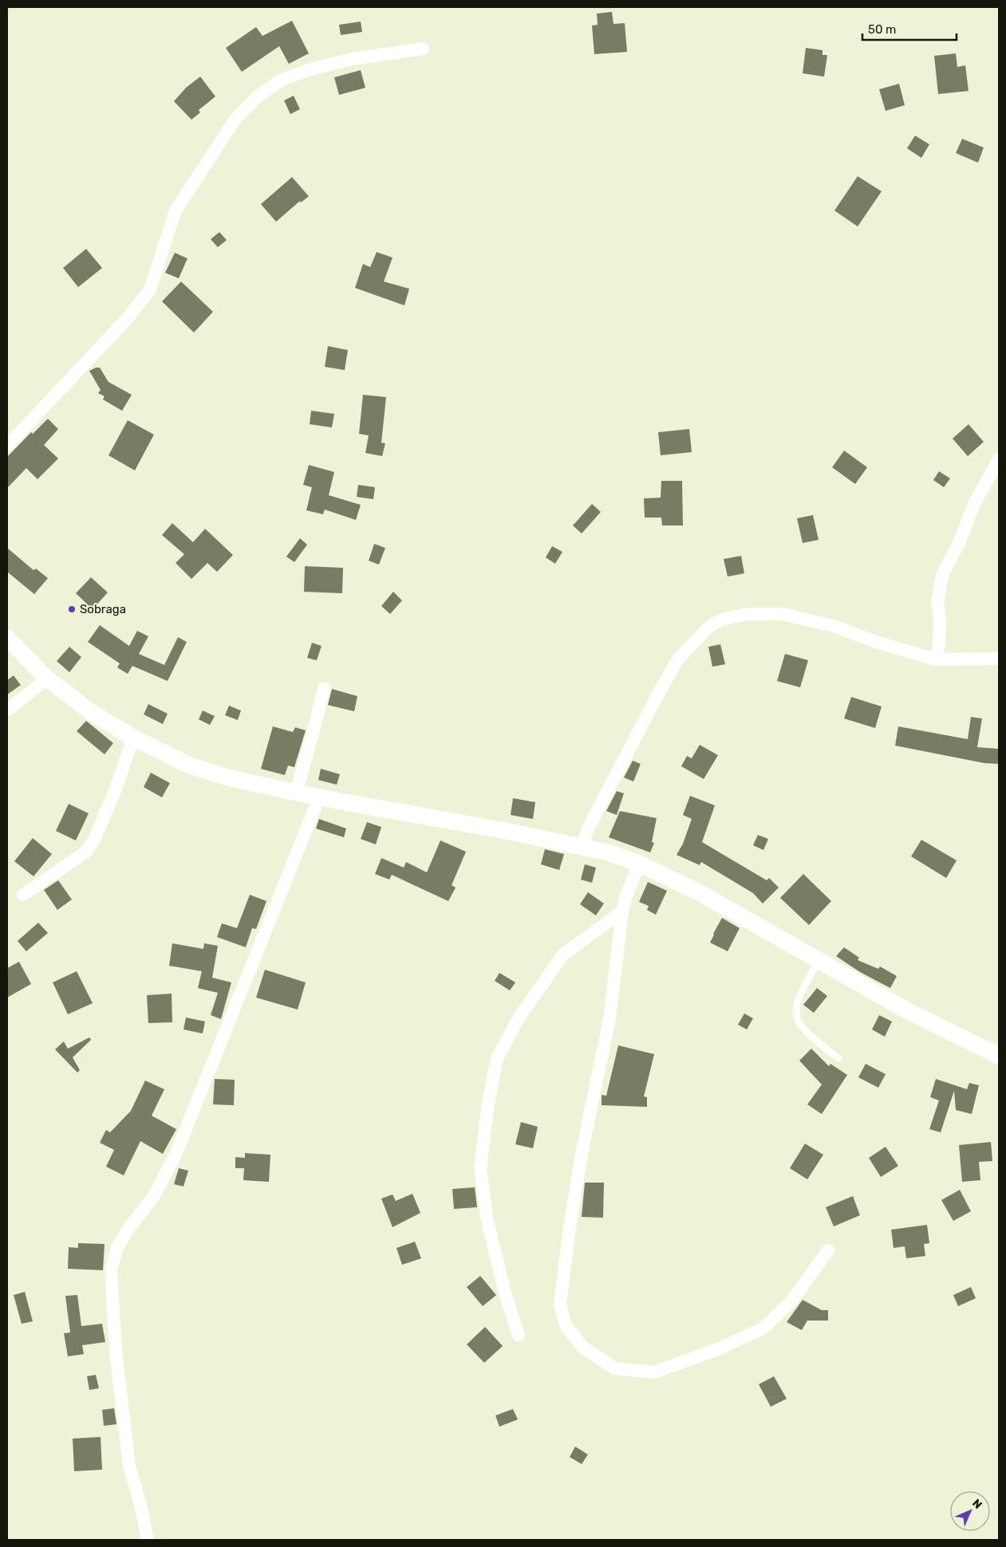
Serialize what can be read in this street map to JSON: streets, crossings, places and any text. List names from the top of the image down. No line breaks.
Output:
{"places":["Sobraga"],"scale_bar":"50 m","north":"top right"}
